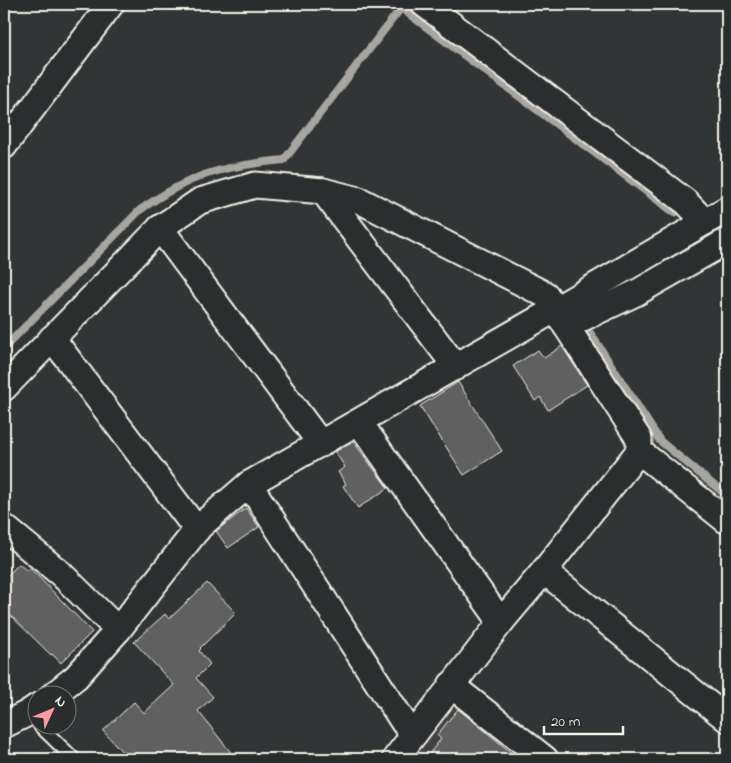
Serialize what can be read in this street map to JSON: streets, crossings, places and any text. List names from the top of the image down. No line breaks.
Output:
{"scale_bar":"20 m","north":"top right"}
